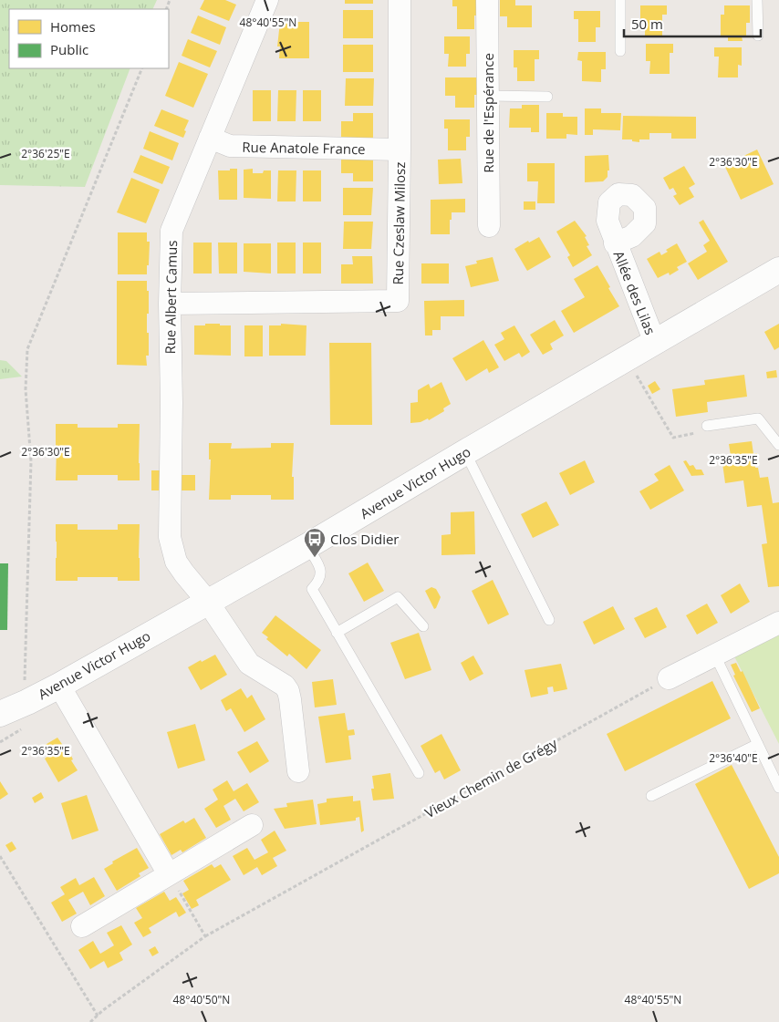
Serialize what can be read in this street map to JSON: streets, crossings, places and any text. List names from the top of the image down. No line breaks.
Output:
{"streets":{"main road":["Avenue Victor Hugo"],"street":["Rue de l'Espérance","Rue Anatole France","Rue Czeslaw Milosz","Allée des Lilas","Rue Albert Camus"],"path":["Vieux Chemin de Grégy"]},"crossings":[["Rue Anatole France","Rue Czeslaw Milosz"],["Rue Anatole France","Rue Albert Camus"],["Rue Czeslaw Milosz","Rue Albert Camus"],["Allée des Lilas","Avenue Victor Hugo"],["Rue Albert Camus","Avenue Victor Hugo"]],"places":{"bus stop":["Clos Didier"]},"legend":["Homes","Public"],"scale_bar":"50 m","coordinates":["48°40'55\"N","2°36'25\"E","2°36'30\"E","2°36'35\"E","2°36'40\"E","48°40'50\"N"]}
